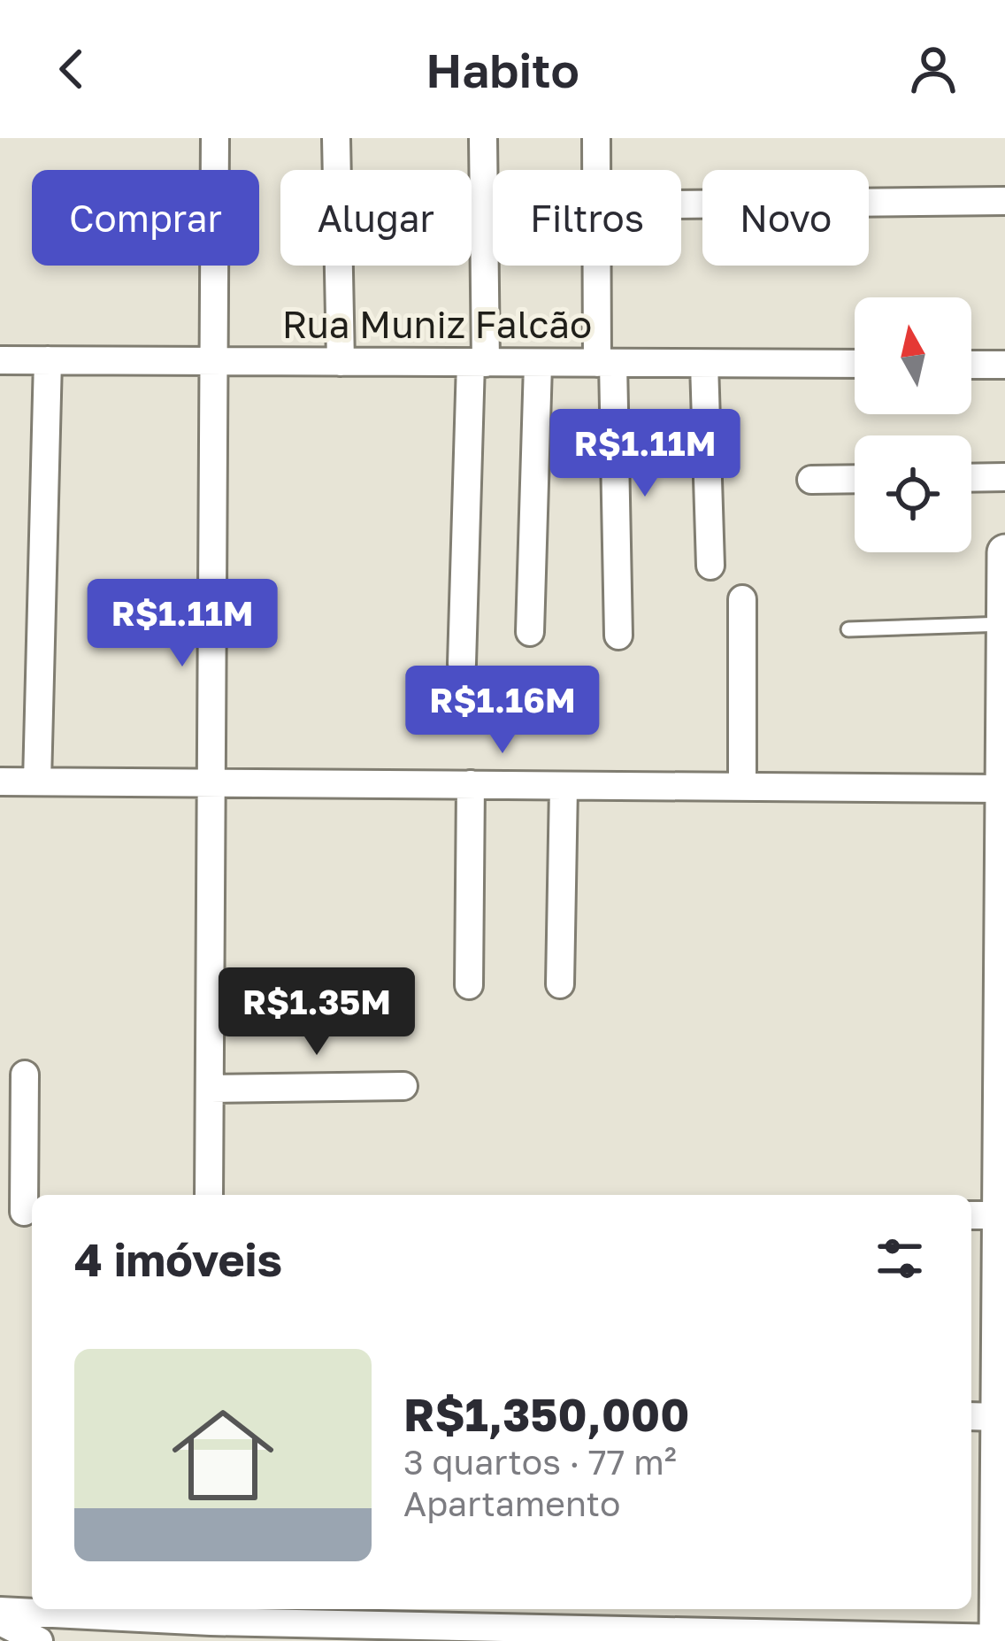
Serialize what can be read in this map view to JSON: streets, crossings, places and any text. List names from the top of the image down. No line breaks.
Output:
{"streets":{"street":["Rua Muniz Falcão"]},"north":"top","page":{"header":"Habito","chip":["Comprar","Alugar","Filtros","Novo"],"price":["R$1.11M","R$1.11M","R$1.16M","R$1.35M"],"heading":"4 imóveis","list":[{"name":"R$1,350,000","note":"3 quartos · 77 m² · Apartamento"}]}}
